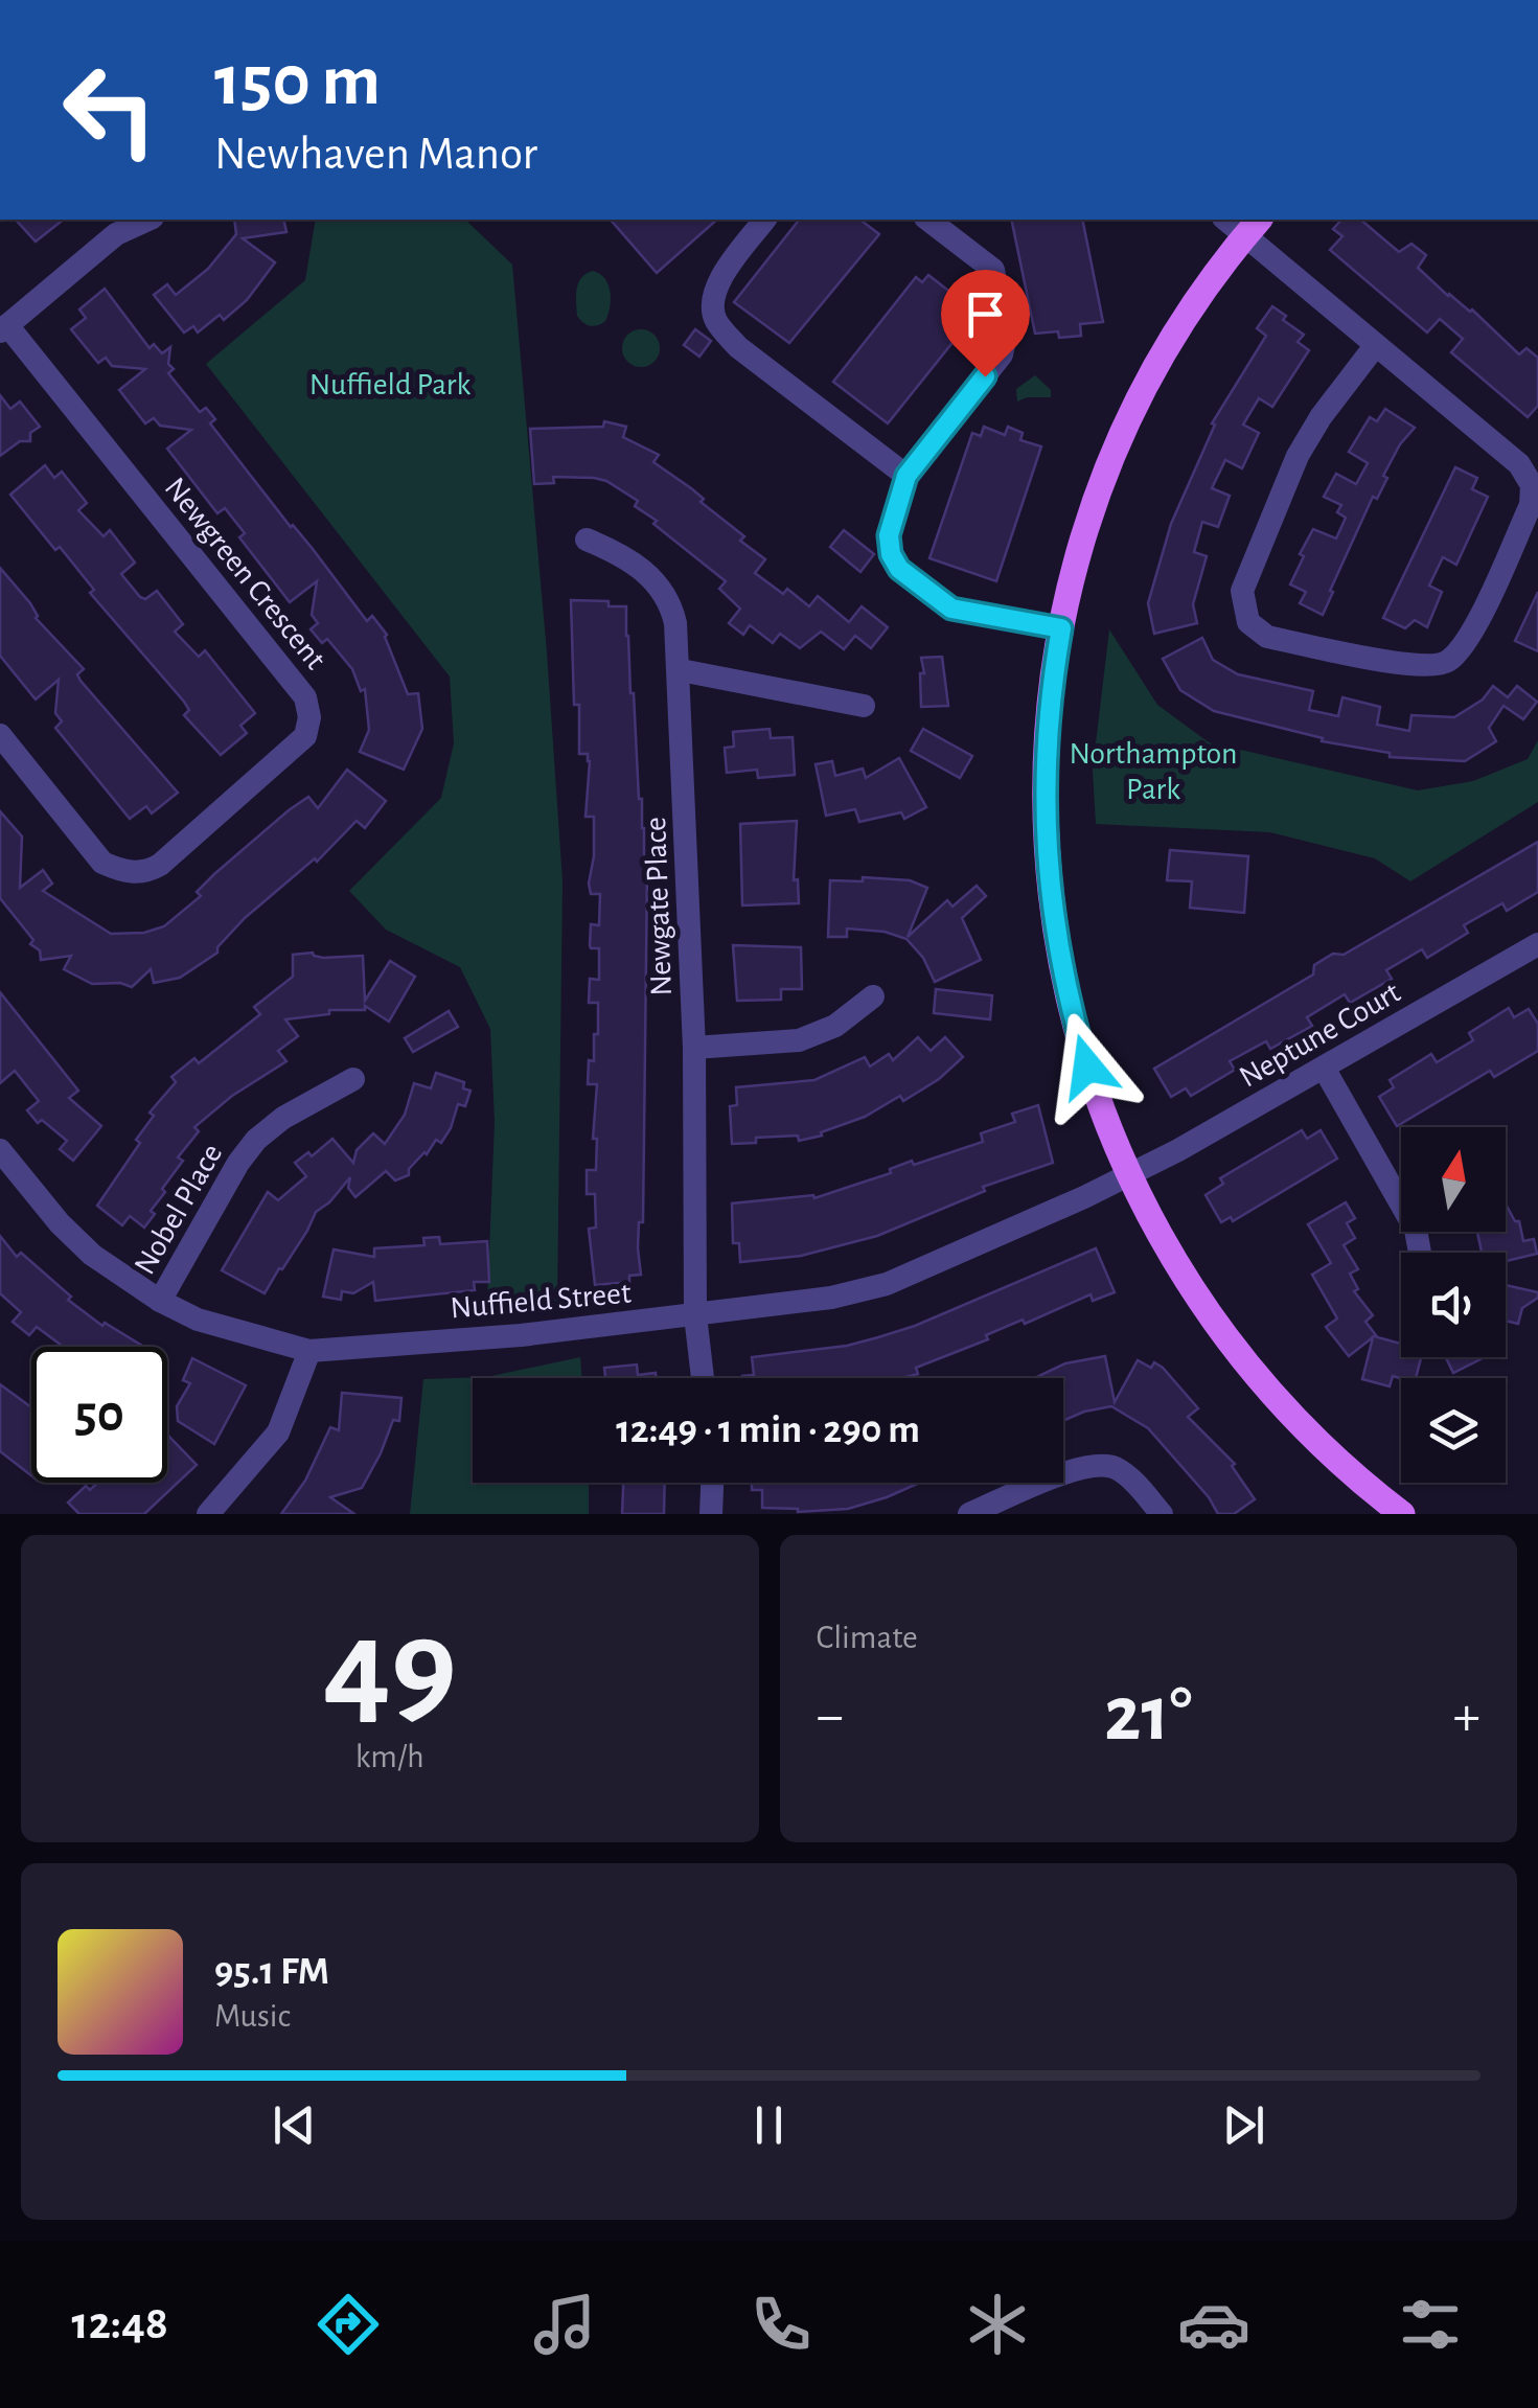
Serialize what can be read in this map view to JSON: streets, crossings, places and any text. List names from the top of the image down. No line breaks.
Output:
{"streets":{"street":["Newgreen Crescent","Newgate Place","Neptune Court","Nobel Place","Nuffield Street"]},"crossings":[["Newgate Place","Nuffield Street"],["Neptune Court","Nuffield Street"],["Nobel Place","Nuffield Street"]],"parks":["Nuffield Park","Northampton Park"],"north":"top","page":{"turn":["150 m","Newhaven Manor"],"limit":"50","trip":"12:49 · 1 min · 290 m","tile":[["49","km/h"],"Climate"],"heat":["−","21°","+"],"song":["95.1 FM","Music"],"tabs":"12:48"}}
